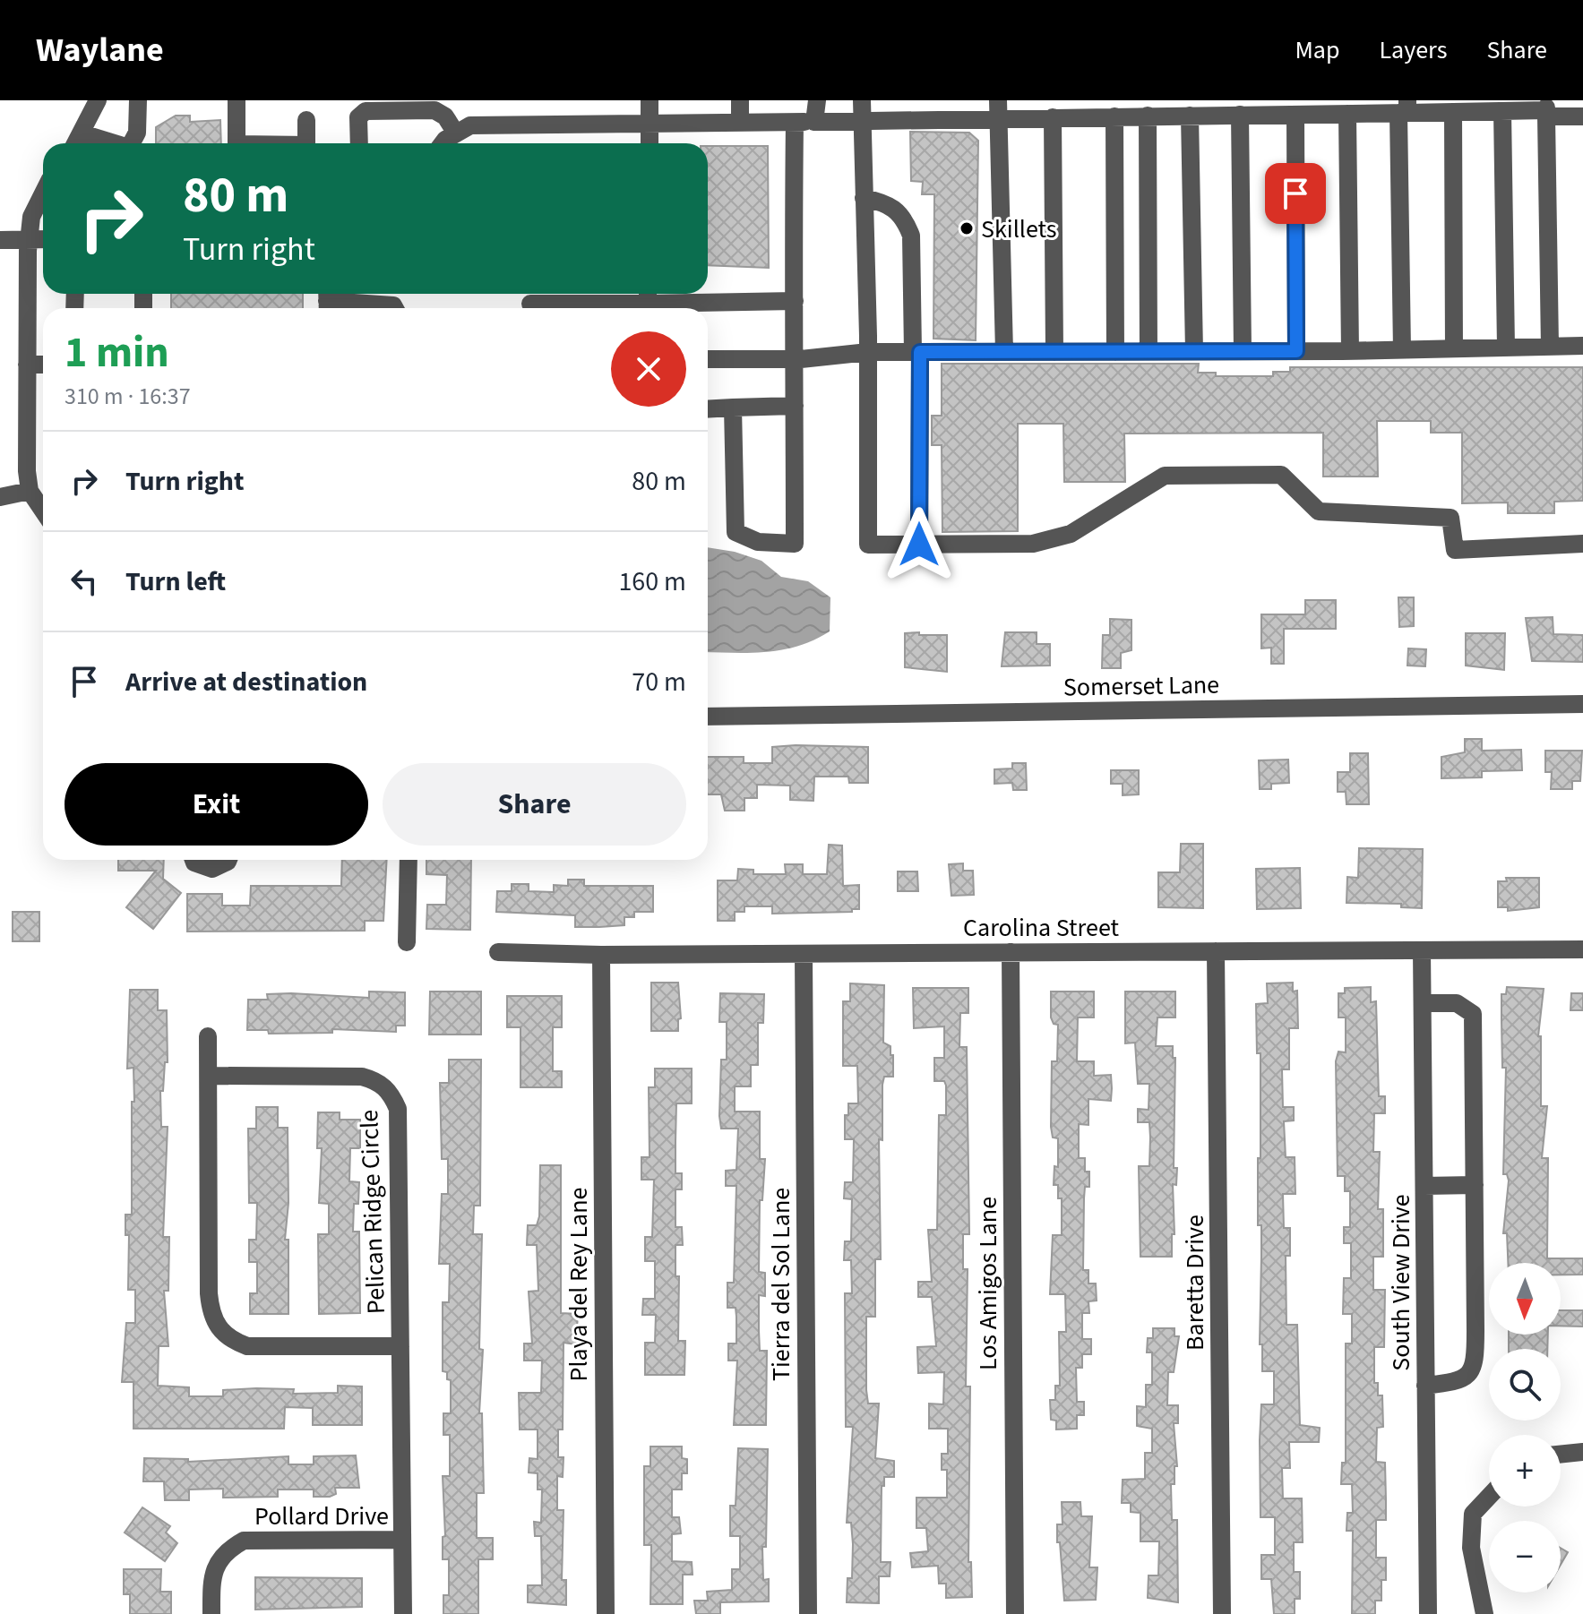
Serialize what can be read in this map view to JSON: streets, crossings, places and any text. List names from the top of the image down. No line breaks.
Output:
{"streets":{"street":["Somerset Lane","Carolina Street","Pelican Ridge Circle","Baretta Drive","South View Drive","Los Amigos Lane","Playa del Rey Lane","Tierra del Sol Lane","Pollard Drive"]},"crossings":[["Carolina Street","Baretta Drive"],["Carolina Street","South View Drive"],["Carolina Street","Los Amigos Lane"],["Carolina Street","Playa del Rey Lane"],["Carolina Street","Tierra del Sol Lane"],["Pelican Ridge Circle","Pollard Drive"]],"places":["Skillets"],"north":"bottom","page":{"header":"Waylane","nav":["Map","Layers","Share"],"turn":["80 m","Turn right"],"heading":["1 min","310 m · 16:37"],"list":[{"name":"Turn right","value":"80 m"},{"name":"Turn left","value":"160 m"},{"name":"Arrive at destination","value":"70 m"}],"buttons":["Exit","Share"],"map_buttons":["+","−"]}}
